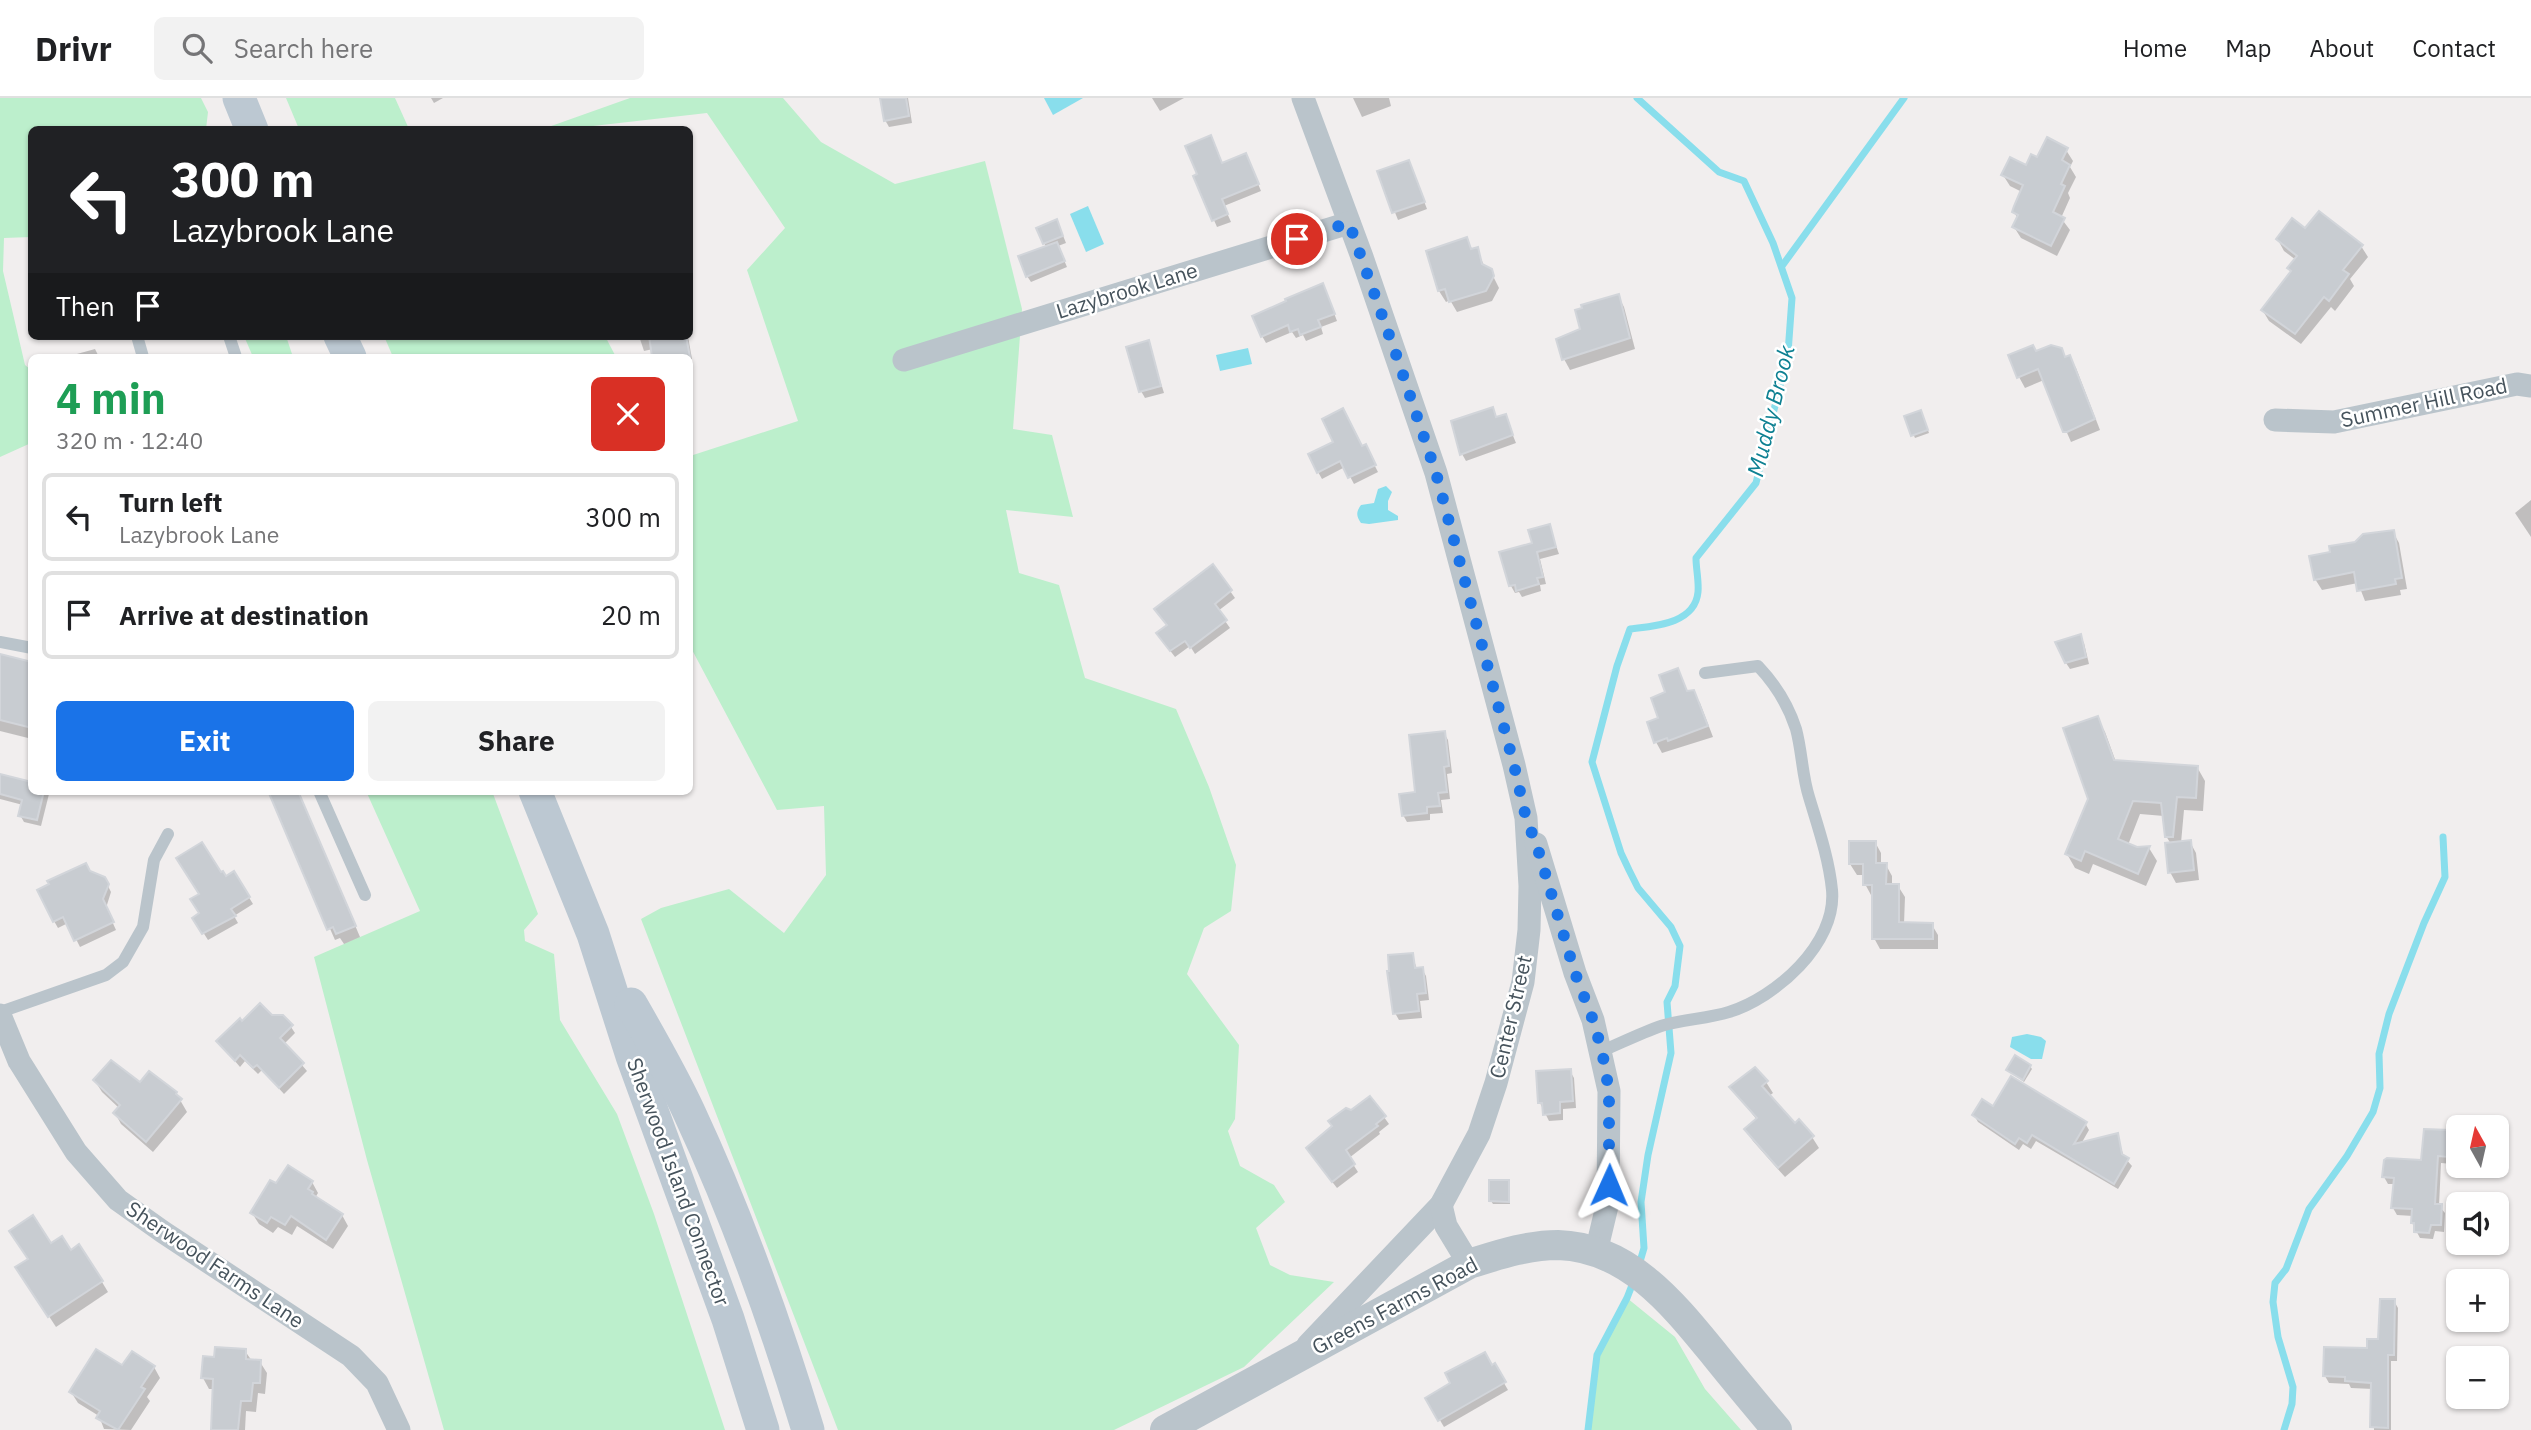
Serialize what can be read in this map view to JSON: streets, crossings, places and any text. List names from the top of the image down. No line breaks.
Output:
{"streets":{"main road":["Sherwood Island Connector"],"street":["Lazybrook Lane","Summer Hill Road","Center Street","Sherwood Farms Lane","Greens Farms Road"]},"crossings":[["Lazybrook Lane","Center Street"],["Center Street","Greens Farms Road"]],"water":["Muddy Brook"],"north":"top","page":{"header":"Drivr","search":"Search here","nav":["Home","Map","About","Contact"],"turn":["300 m","Lazybrook Lane"],"then":"Then","heading":["4 min","320 m · 12:40"],"list":[{"name":"Turn left","note":"Lazybrook Lane","value":"300 m"},{"name":"Arrive at destination","value":"20 m"}],"buttons":["Exit","Share"],"map_buttons":["+","−"]}}
